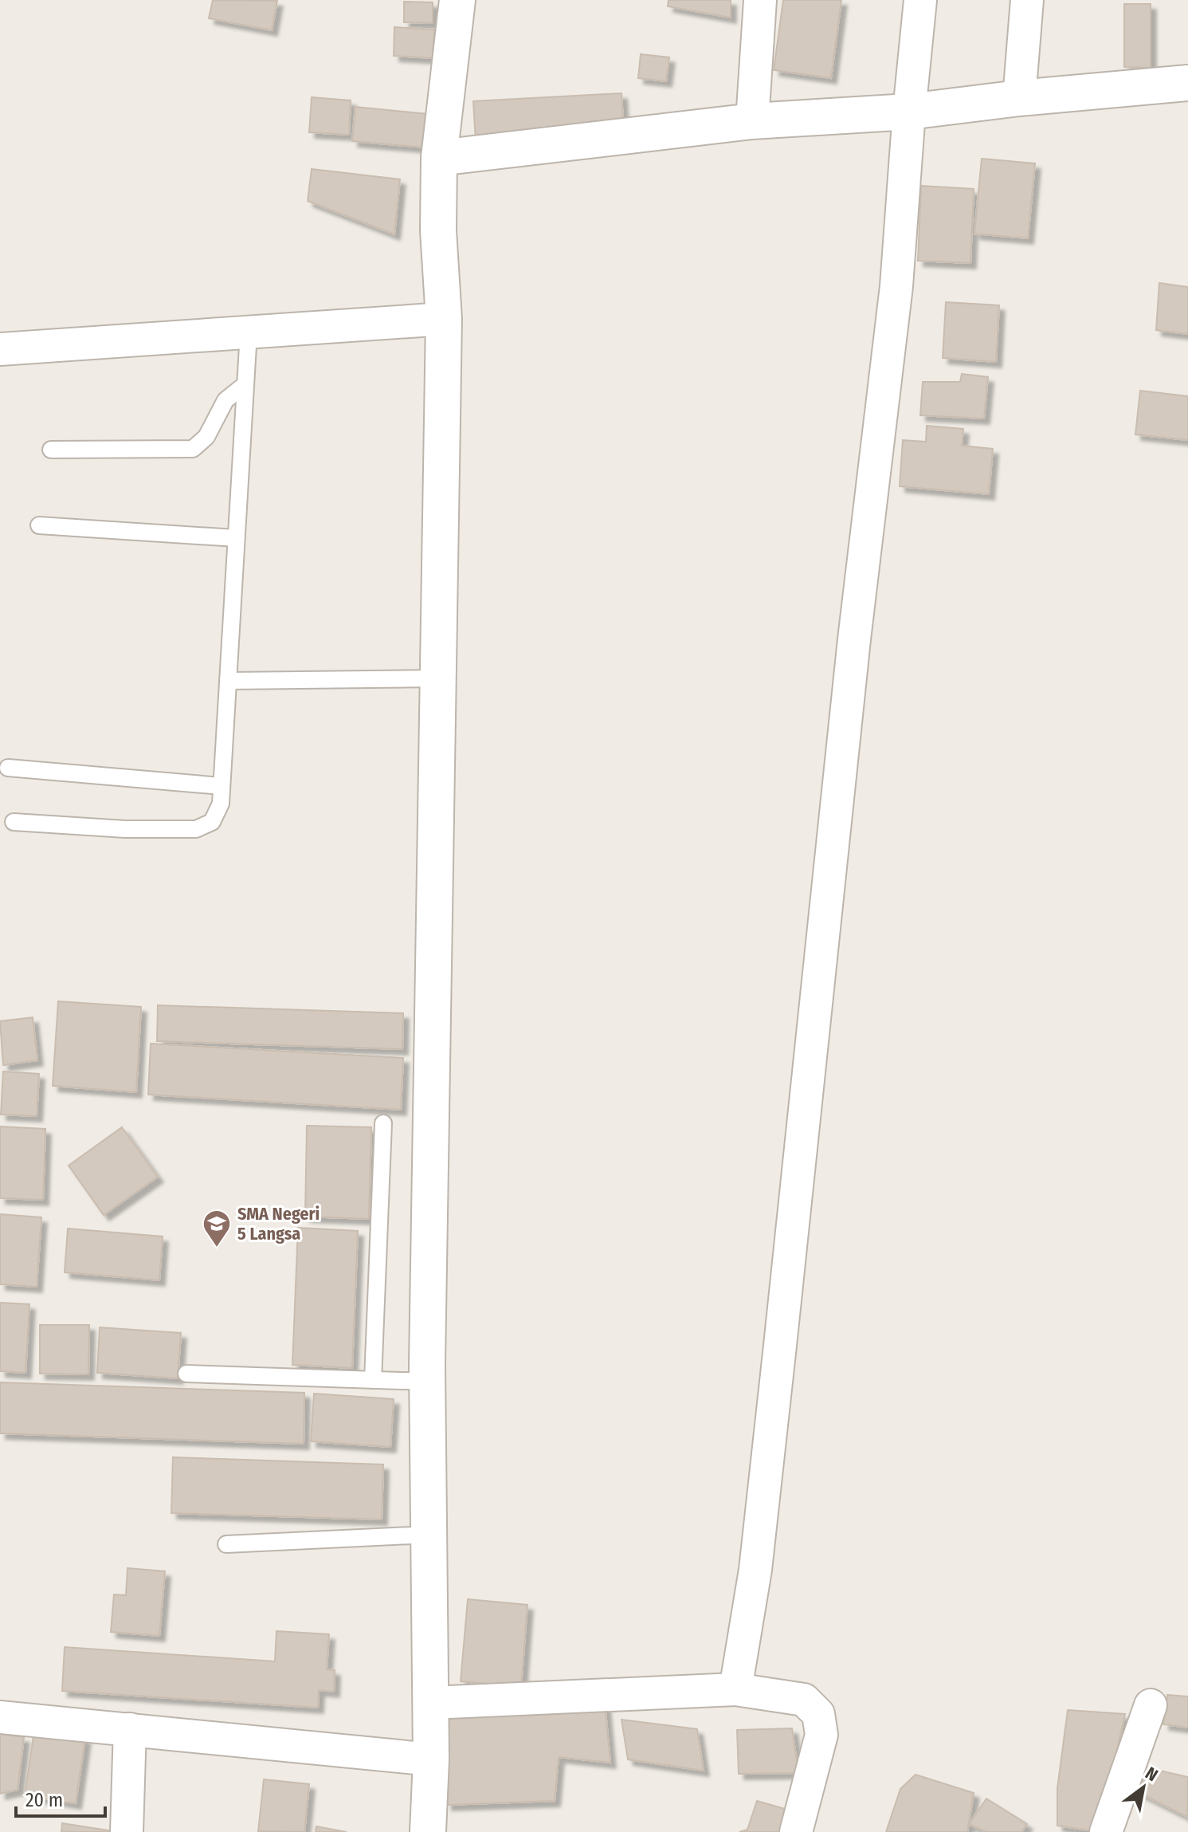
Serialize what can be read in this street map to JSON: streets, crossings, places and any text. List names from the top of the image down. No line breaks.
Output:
{"places":{"school or university":["SMA Negeri 5 Langsa"]},"scale_bar":"20 m","north":"top right"}
